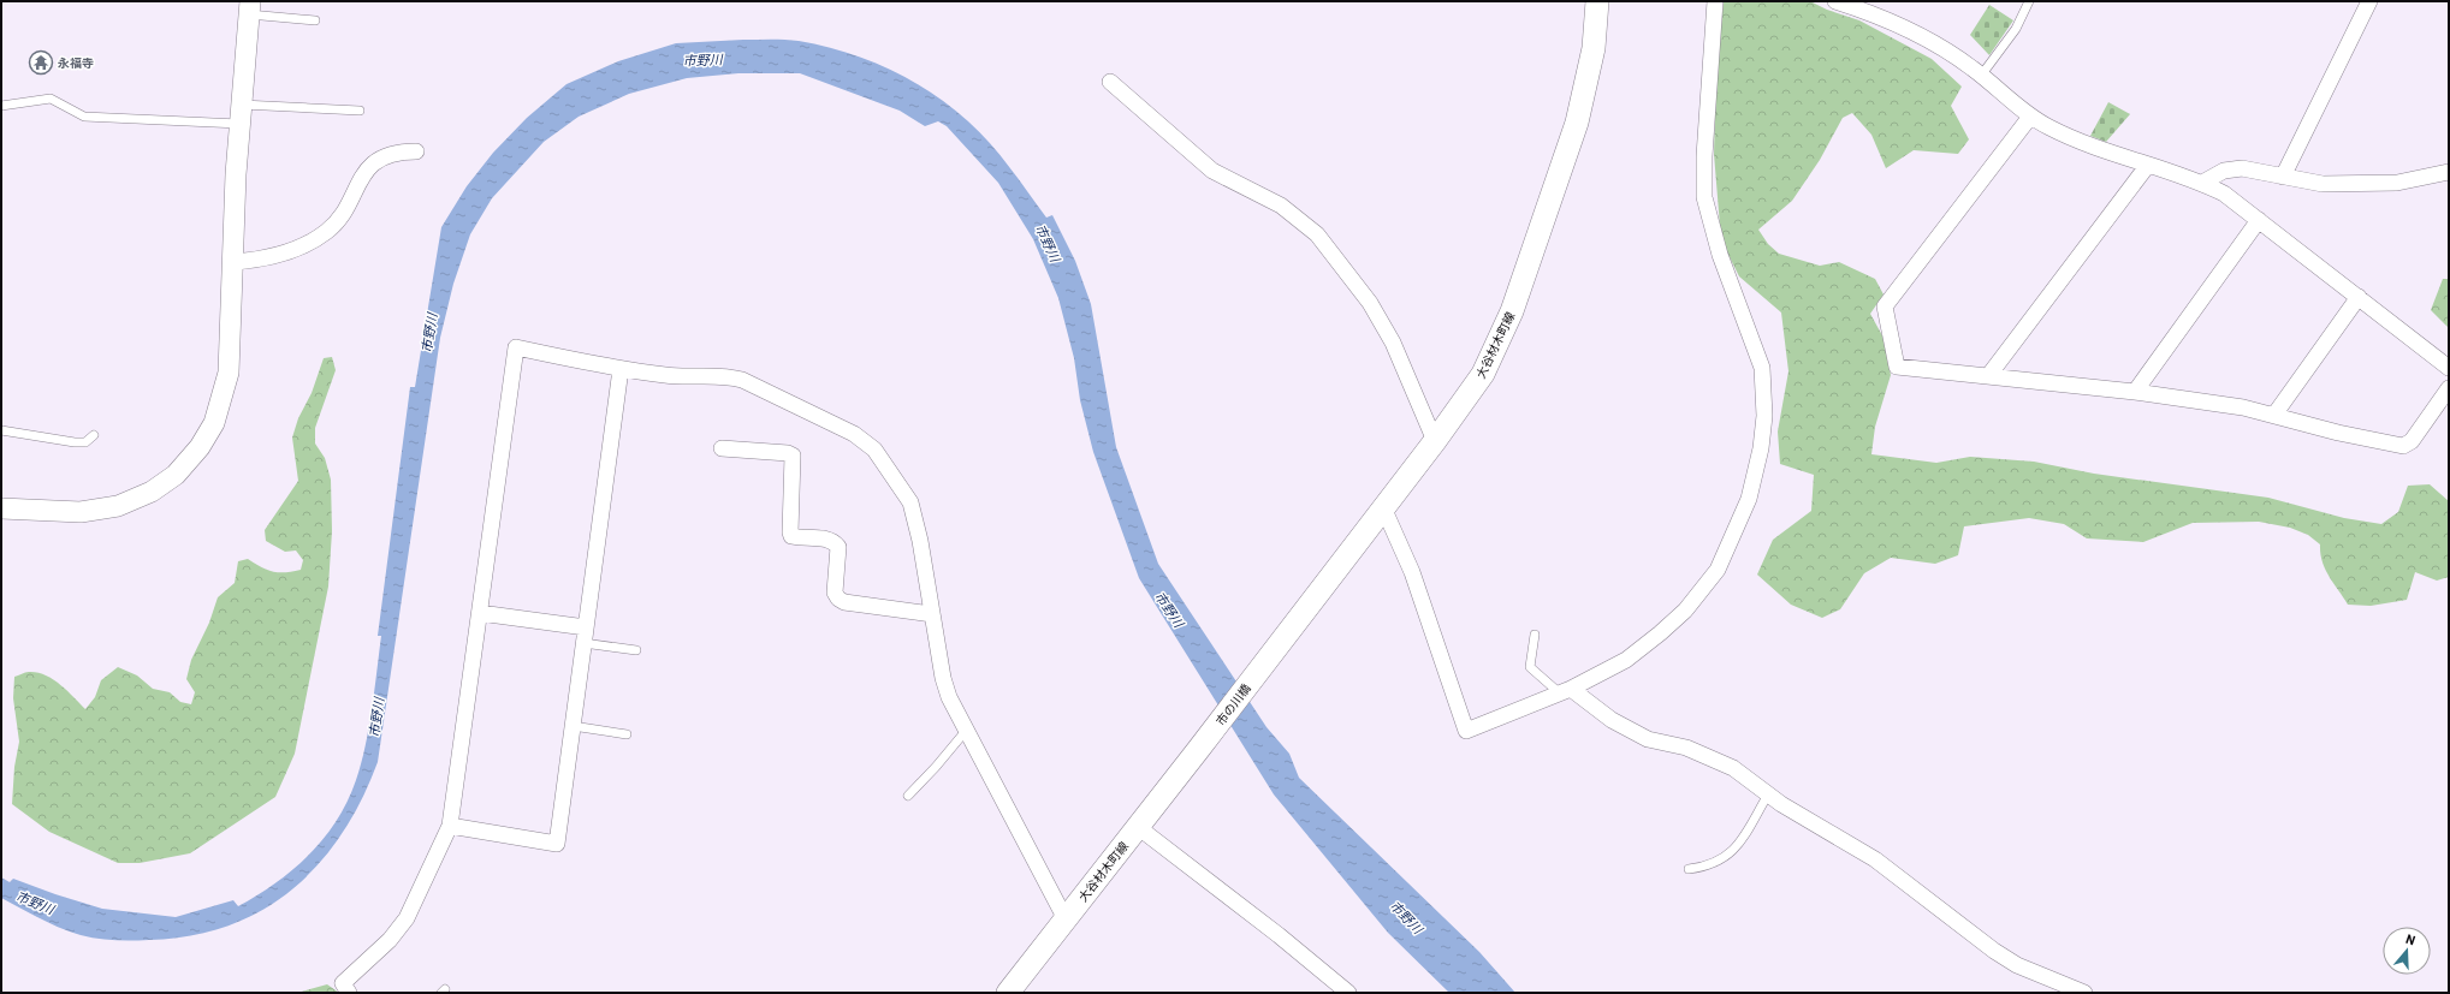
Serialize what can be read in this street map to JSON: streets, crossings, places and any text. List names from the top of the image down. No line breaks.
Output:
{"streets":{"main road":["大谷材木町線","市の川橋"]},"crossings":[["大谷材木町線","市の川橋"]],"water":["市野川"],"places":{"temple":["永福寺"]},"north":"top"}
